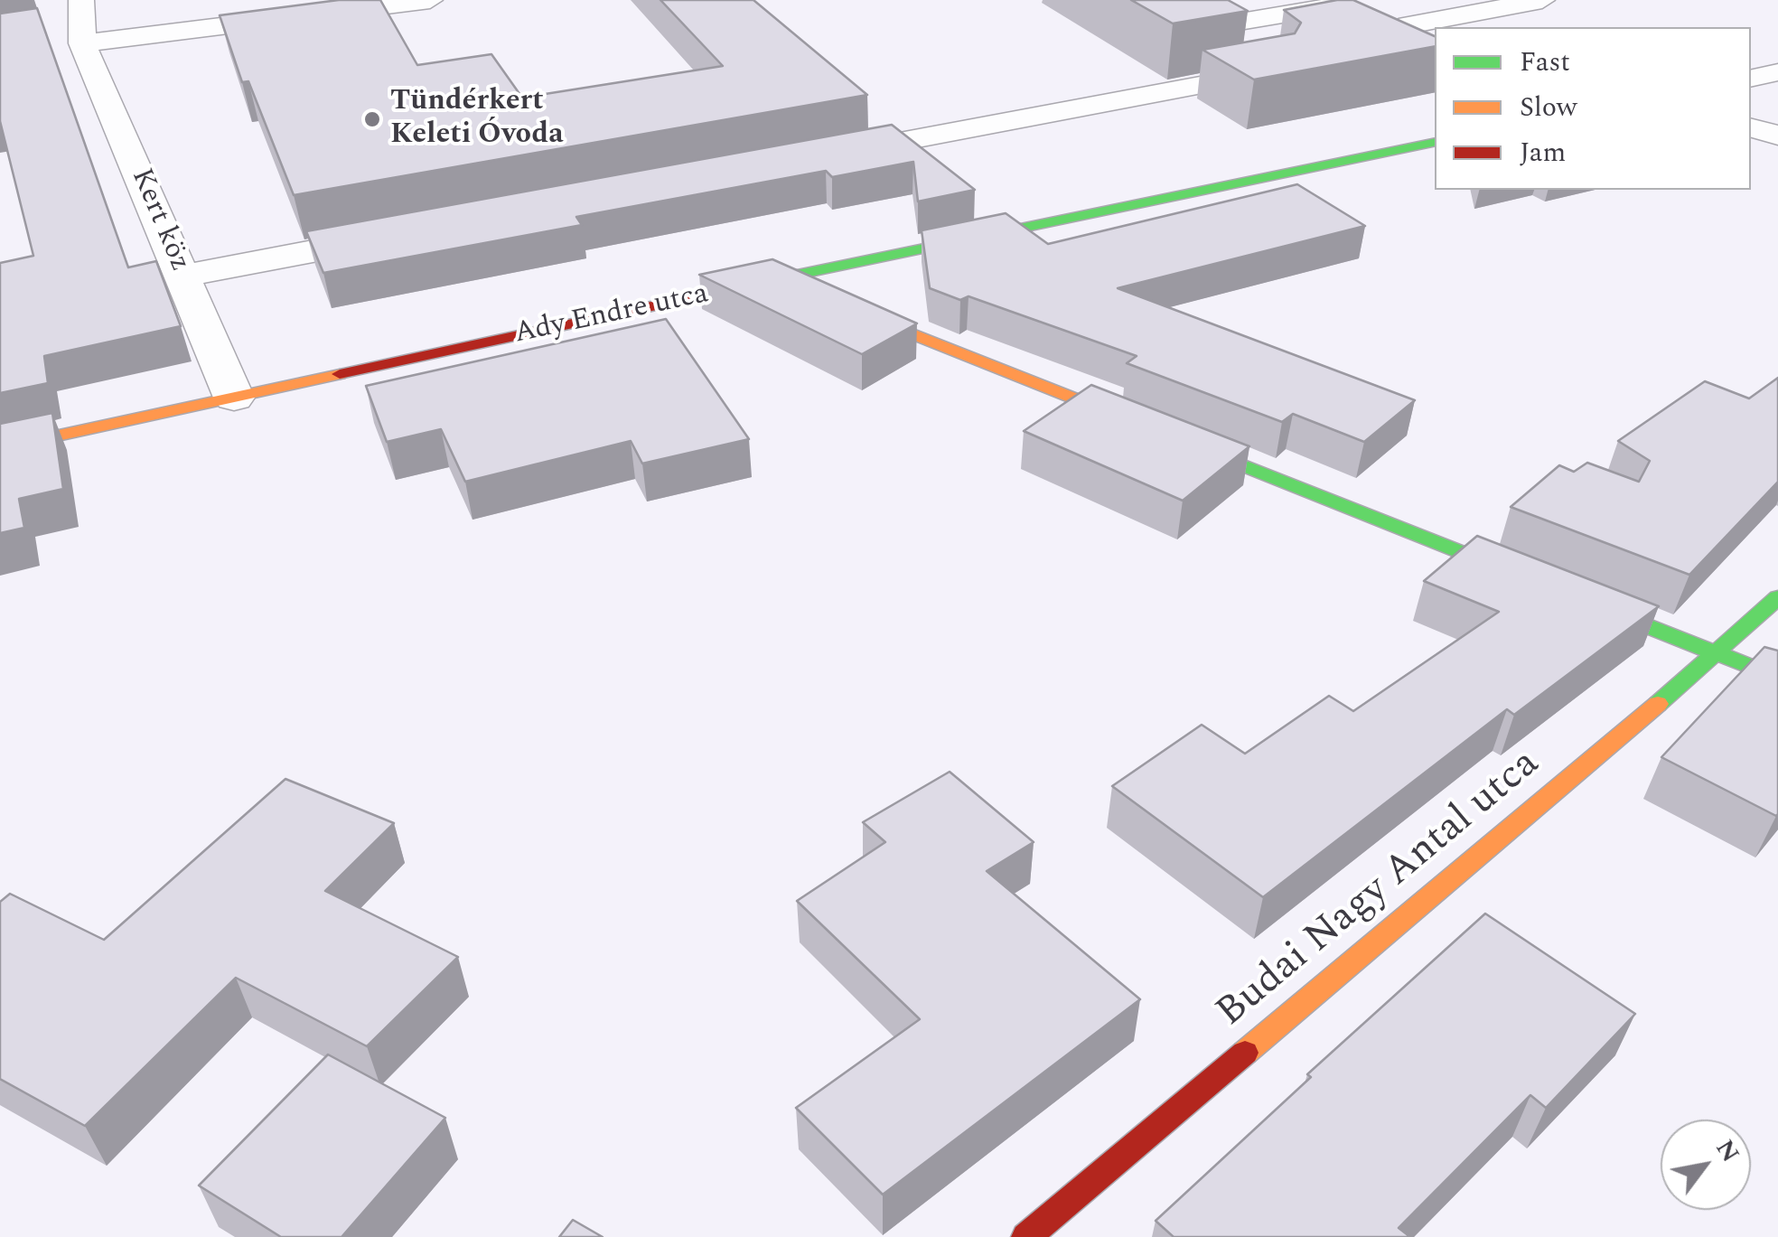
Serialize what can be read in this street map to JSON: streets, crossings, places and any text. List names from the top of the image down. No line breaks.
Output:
{"streets":{"street":["Kert köz","Ady Endre utca","Budai Nagy Antal utca"]},"crossings":[["Kert köz","Ady Endre utca"]],"places":["Tündérkert Keleti Óvoda"],"legend":["Fast","Slow","Jam"],"north":"top right"}
